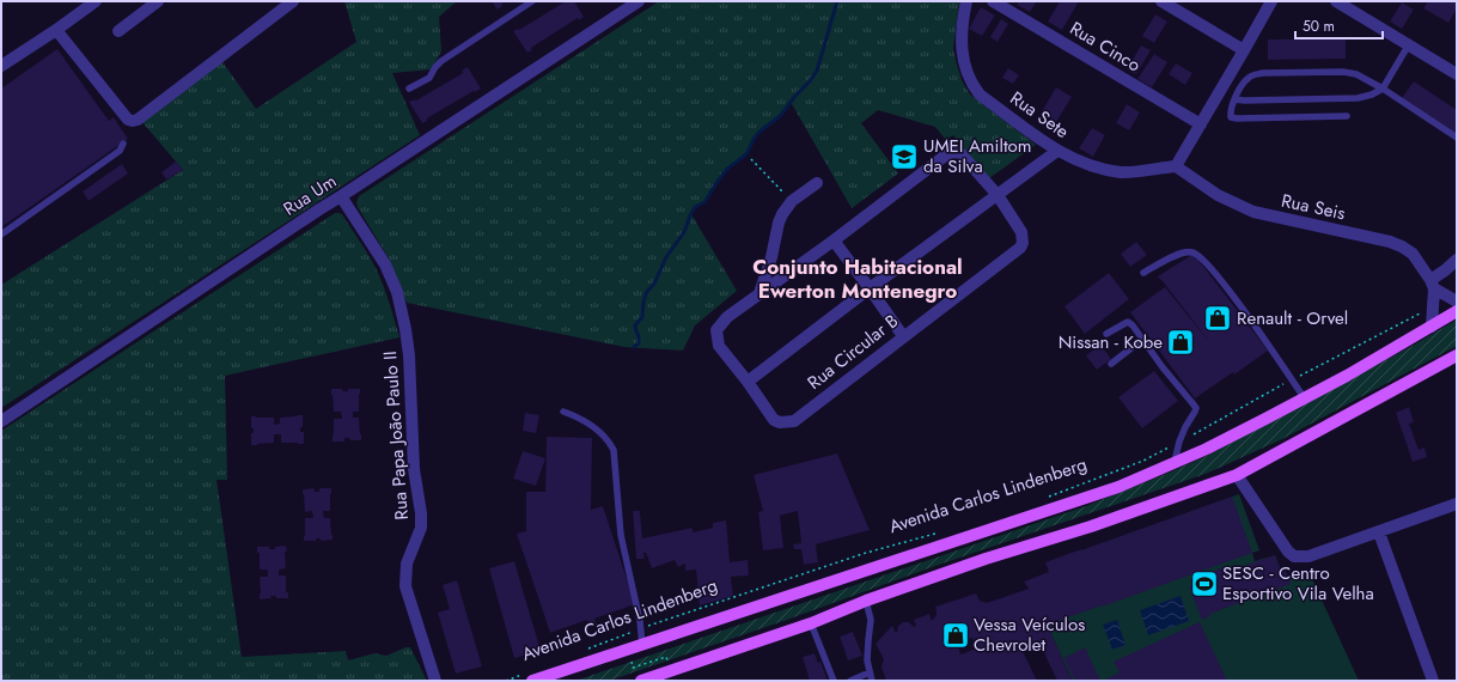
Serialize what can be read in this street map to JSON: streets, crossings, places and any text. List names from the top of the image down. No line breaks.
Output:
{"streets":{"main road":["Avenida Carlos Lindenberg"],"street":["Rua Cinco","Rua Sete","Rua Um","Rua Seis","Rua Circular B","Rua Papa João Paulo II"]},"crossings":[["Rua Sete","Rua Seis"],["Rua Um","Rua Papa João Paulo II"]],"districts":["Conjunto Habitacional Ewerton Montenegro"],"places":{"school or university":["UMEI Amiltom da Silva"],"shop":["Renault - Orvel","Nissan - Kobe","Vessa Veículos Chevrolet"],"sports":["SESC - Centro Esportivo Vila Velha"]},"scale_bar":"50 m"}
